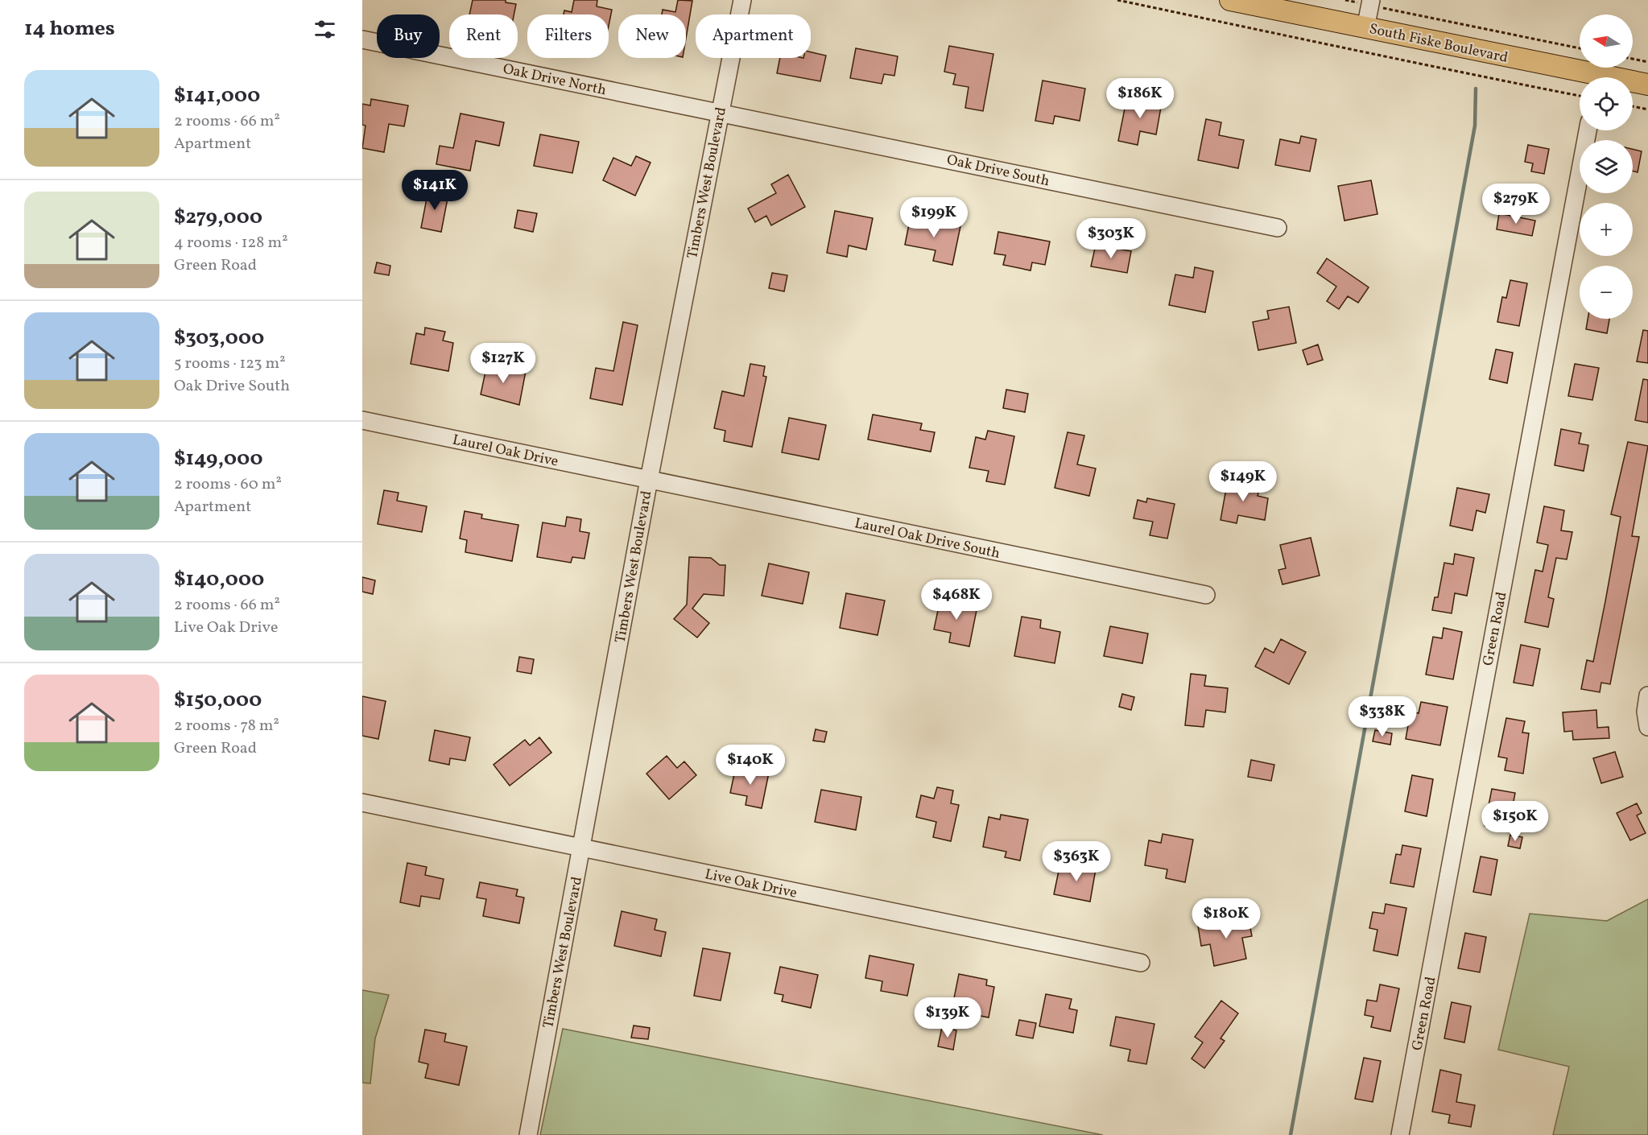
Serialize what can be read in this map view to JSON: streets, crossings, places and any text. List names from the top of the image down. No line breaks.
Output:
{"streets":{"main road":["South Fiske Boulevard"],"street":["Oak Drive North","Oak Drive South","Timbers West Boulevard","Laurel Oak Drive","Laurel Oak Drive South","Green Road","Live Oak Drive"]},"crossings":[["Oak Drive North","Oak Drive South"],["Oak Drive North","Timbers West Boulevard"],["Oak Drive South","Timbers West Boulevard"],["Timbers West Boulevard","Laurel Oak Drive"],["Timbers West Boulevard","Laurel Oak Drive South"],["Timbers West Boulevard","Live Oak Drive"],["Laurel Oak Drive","Laurel Oak Drive South"]],"north":"left","page":{"heading":"14 homes","map_buttons":["+","−"],"chip":["Buy","Rent","Filters","New","Apartment"],"list":[{"name":"$141,000","note":"2 rooms · 66 m² · Apartment"},{"name":"$279,000","note":"4 rooms · 128 m² · Green Road"},{"name":"$303,000","note":"5 rooms · 123 m² · Oak Drive South"},{"name":"$149,000","note":"2 rooms · 60 m² · Apartment"},{"name":"$140,000","note":"2 rooms · 66 m² · Live Oak Drive"},{"name":"$150,000","note":"2 rooms · 78 m² · Green Road"}],"price":["$186K","$141K","$279K","$199K","$303K","$127K","$149K","$468K","$338K","$140K","$150K","$363K","$180K","$139K"]}}
